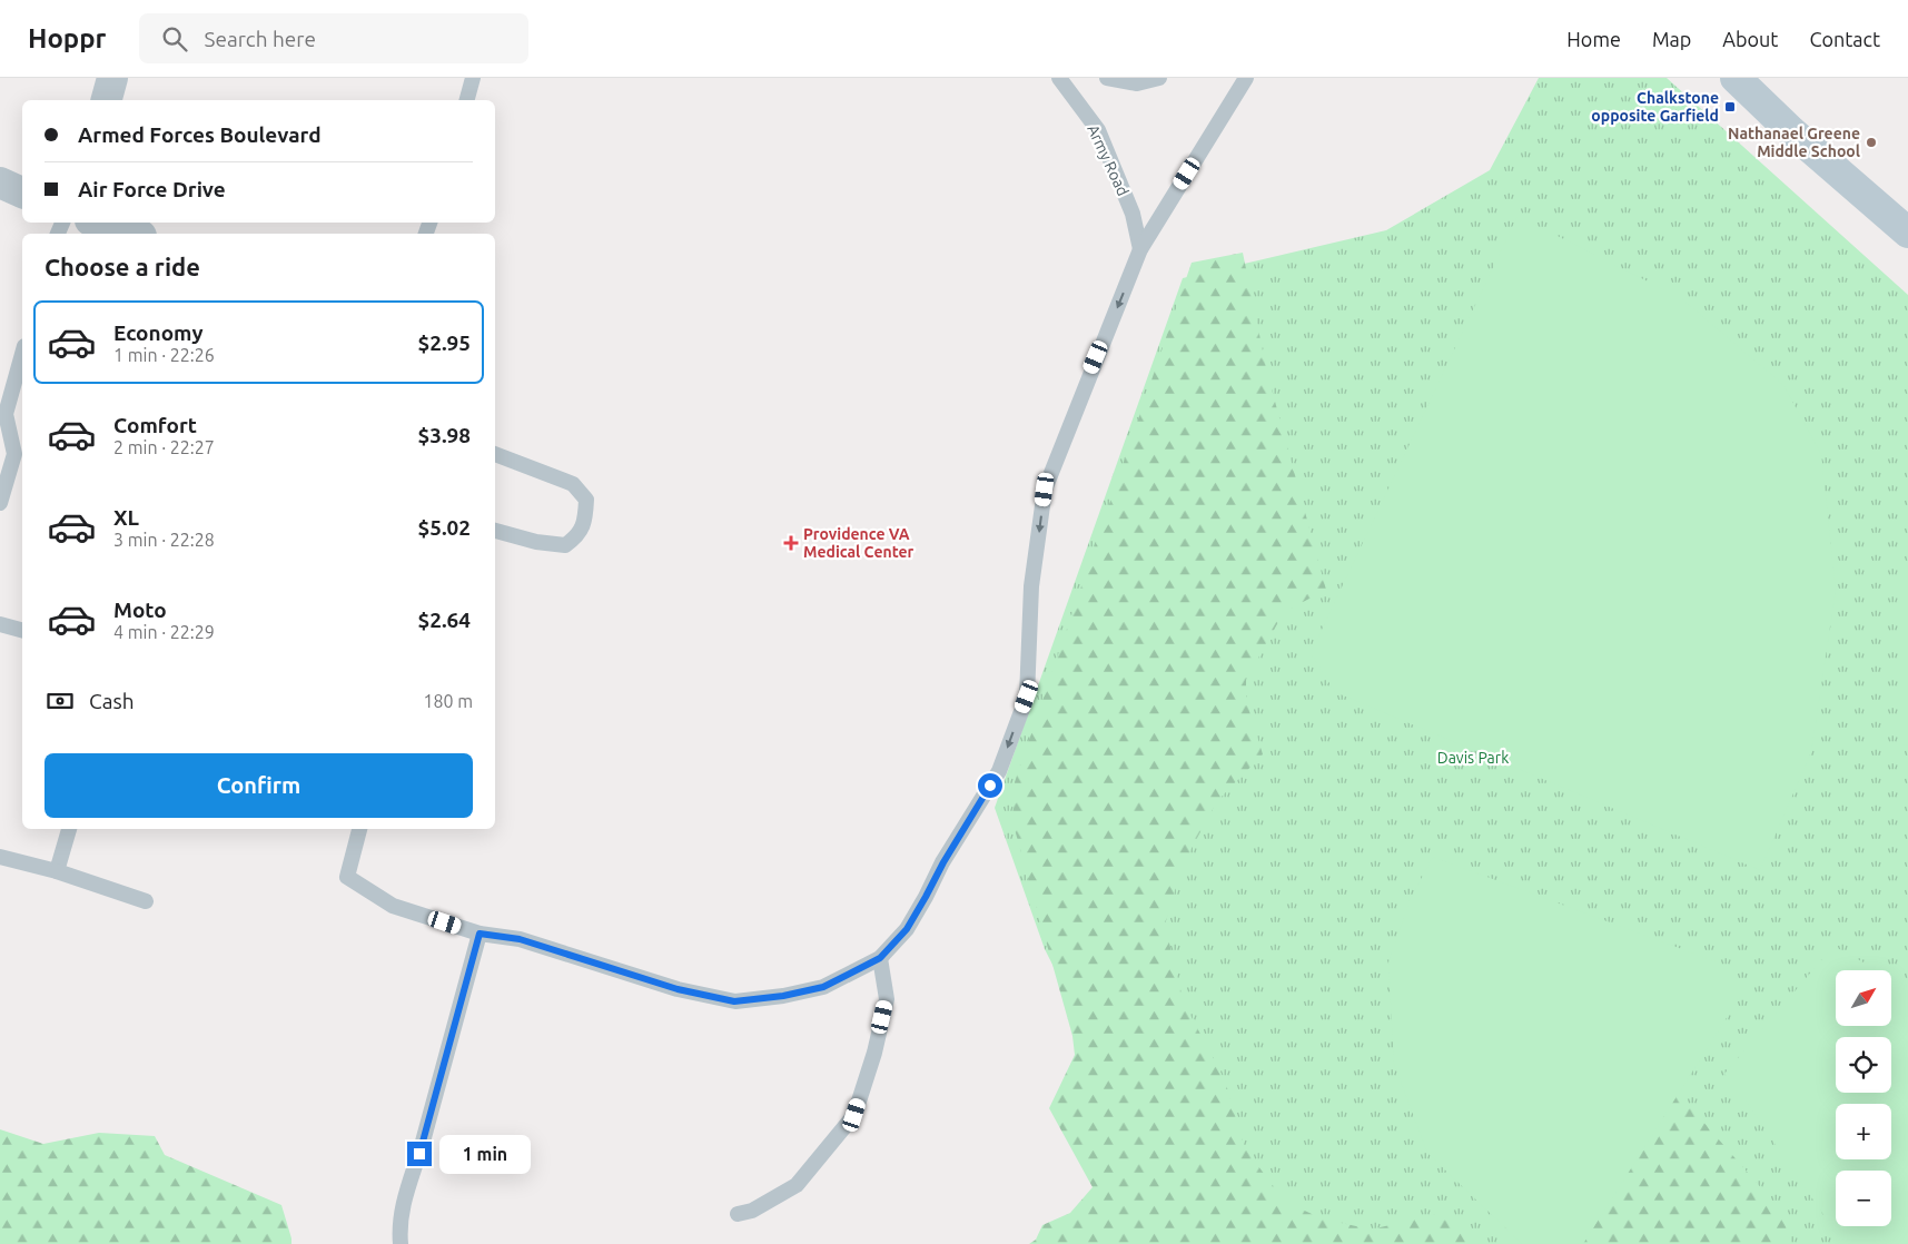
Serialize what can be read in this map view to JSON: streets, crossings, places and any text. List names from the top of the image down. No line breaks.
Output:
{"streets":{"lane":["Army Road"]},"parks":["Davis Park"],"places":{"transit":["Chalkstone opposite Garfield"],"other":["Nathanael Greene Middle School"],"health":["Providence VA Medical Center"]},"north":"top right","page":{"header":"Hoppr","search":"Search here","nav":["Home","Map","About","Contact"],"banner":["Armed Forces Boulevard","Air Force Drive"],"heading":"Choose a ride","list":[{"name":"Economy","note":"1 min · 22:26","value":"$2.95"},{"name":"Comfort","note":"2 min · 22:27","value":"$3.98"},{"name":"XL","note":"3 min · 22:28","value":"$5.02"},{"name":"Moto","note":"4 min · 22:29","value":"$2.64"}],"pay":["Cash","180 m"],"buttons":"Confirm","map_buttons":["+","−"],"bubble":"1 min"}}
